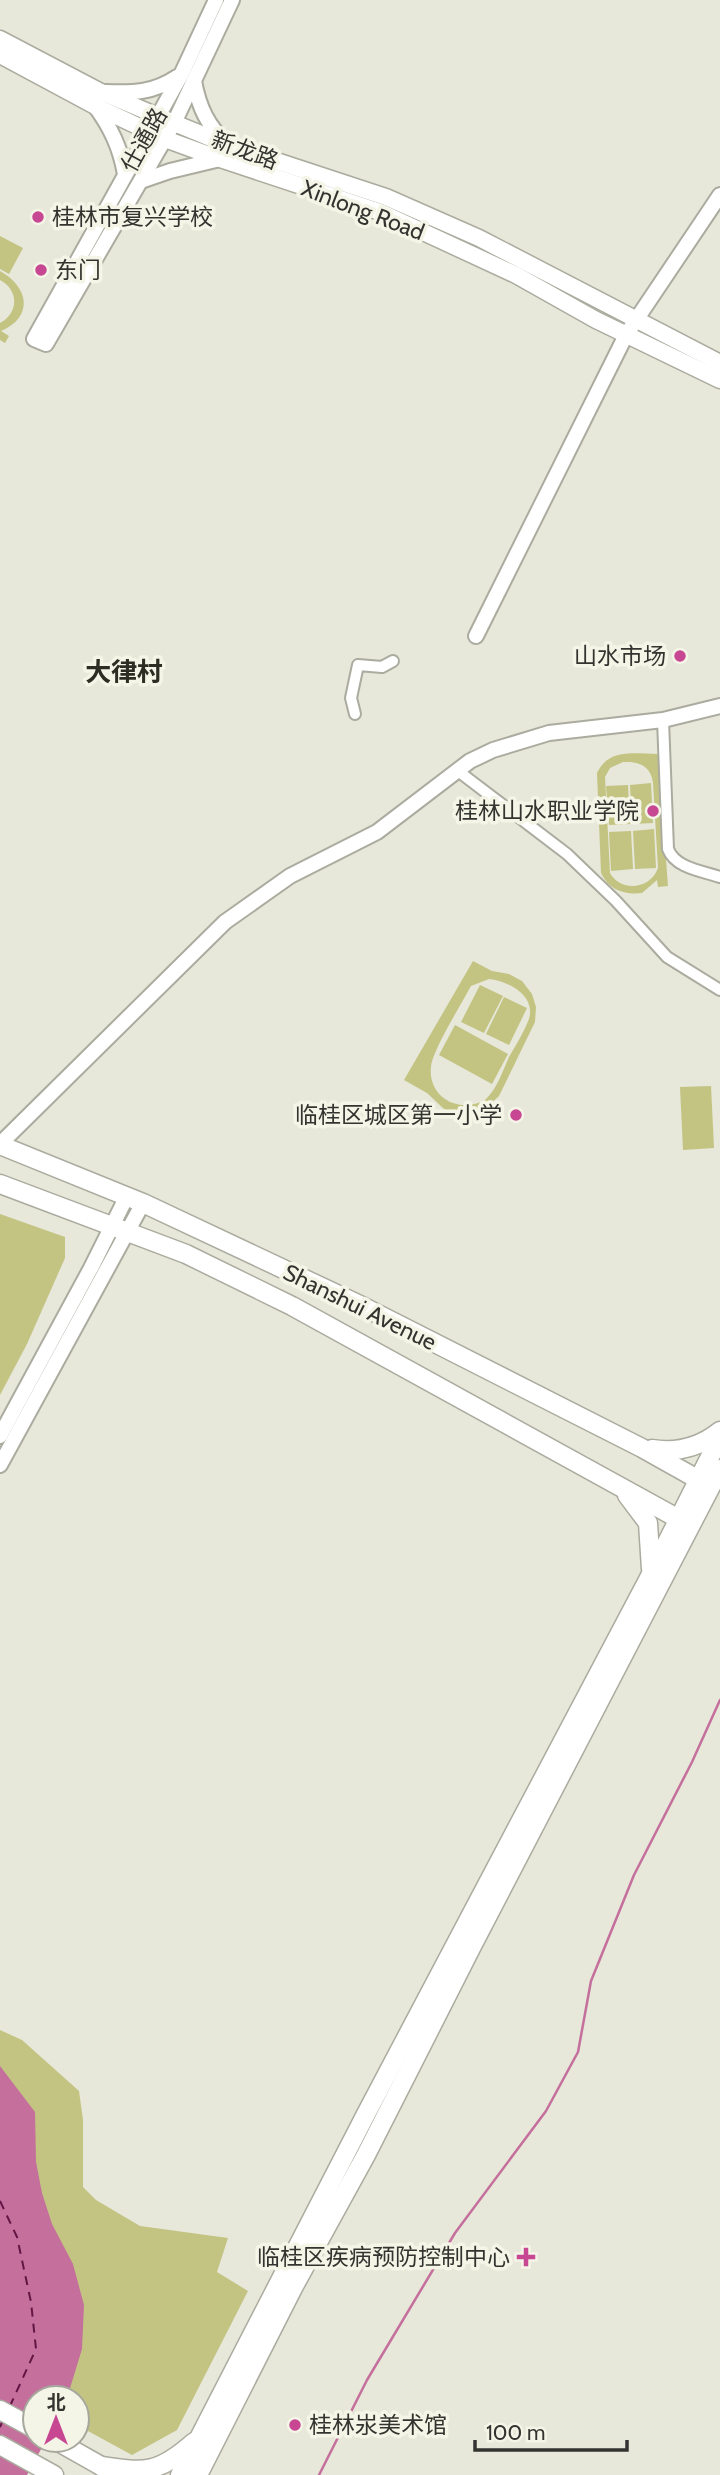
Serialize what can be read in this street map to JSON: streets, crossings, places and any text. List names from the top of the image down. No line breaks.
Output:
{"streets":{"main road":["新龙路","Xinlong Road","Shanshui Avenue"],"street":["仕通路"]},"crossings":[["仕通路","新龙路"],["仕通路","Xinlong Road"],["新龙路","Xinlong Road"]],"districts":["大律村"],"places":{"other":["桂林市复兴学校","东门","山水市场","桂林山水职业学院","临桂区城区第一小学","桂林汖美术馆"],"health":["临桂区疾病预防控制中心"]},"scale_bar":"100 m","north":"top"}
